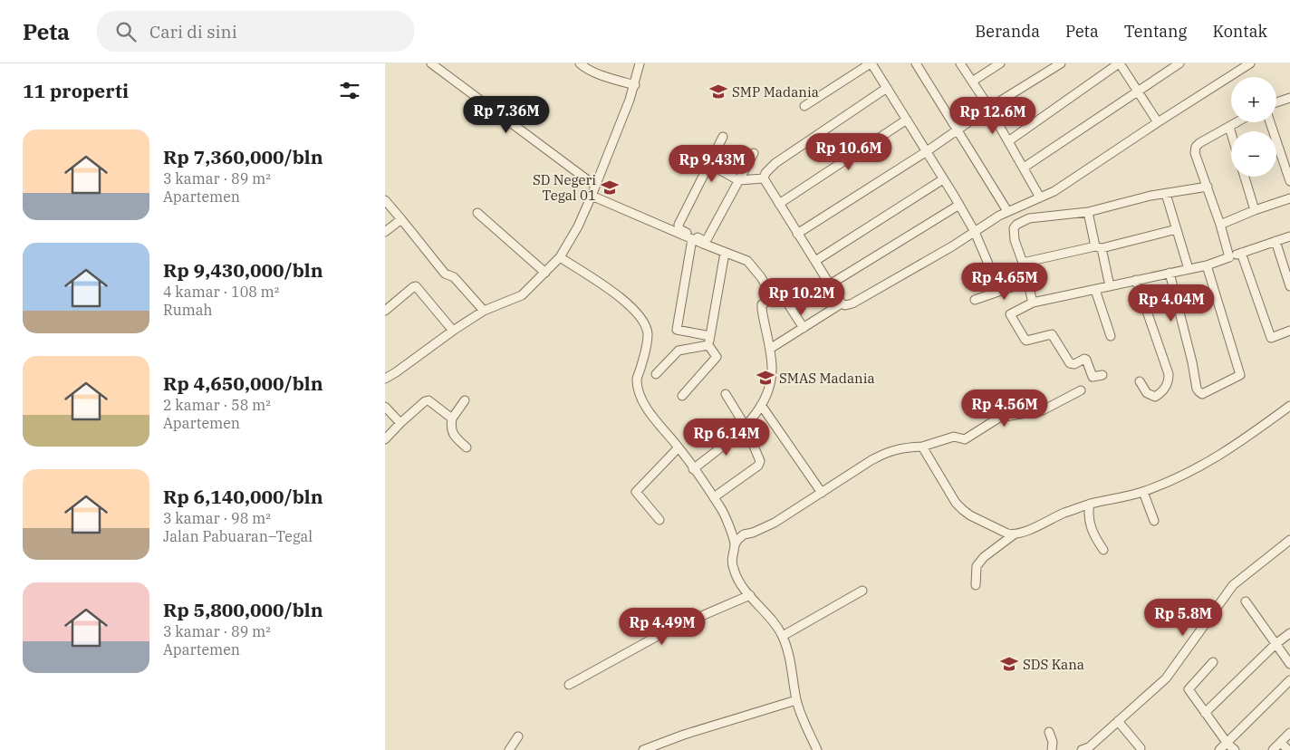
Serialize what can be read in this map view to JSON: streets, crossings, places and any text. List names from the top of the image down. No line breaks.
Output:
{"places":{"school or university":["SMP Madania","SD Negeri Tegal 01","SMAS Madania","SDS Kana"]},"page":{"header":"Peta","search":"Cari di sini","nav":["Beranda","Peta","Tentang","Kontak"],"heading":"11 properti","map_buttons":["+","−"],"price":["Rp 7.36M","Rp 12.6M","Rp 10.6M","Rp 9.43M","Rp 4.65M","Rp 10.2M","Rp 4.04M","Rp 4.56M","Rp 6.14M","Rp 5.8M","Rp 4.49M"],"list":[{"name":"Rp 7,360,000/bln","note":"3 kamar · 89 m² · Apartemen"},{"name":"Rp 9,430,000/bln","note":"4 kamar · 108 m² · Rumah"},{"name":"Rp 4,650,000/bln","note":"2 kamar · 58 m² · Apartemen"},{"name":"Rp 6,140,000/bln","note":"3 kamar · 98 m² · Jalan Pabuaran–Tegal"},{"name":"Rp 5,800,000/bln","note":"3 kamar · 89 m² · Apartemen"}]}}
